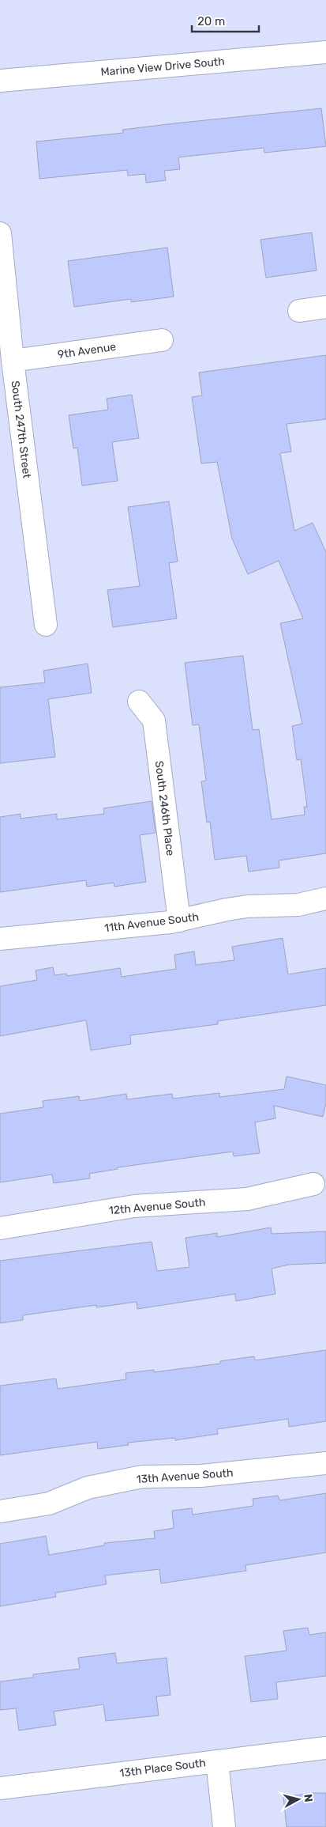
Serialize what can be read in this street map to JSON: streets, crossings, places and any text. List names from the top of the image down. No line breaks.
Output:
{"streets":{"street":["Marine View Drive South","9th Avenue","South 247th Street","South 246th Place","11th Avenue South","12th Avenue South","13th Avenue South","13th Place South"]},"crossings":[["9th Avenue","South 247th Street"],["South 246th Place","11th Avenue South"]],"scale_bar":"20 m","north":"right"}
